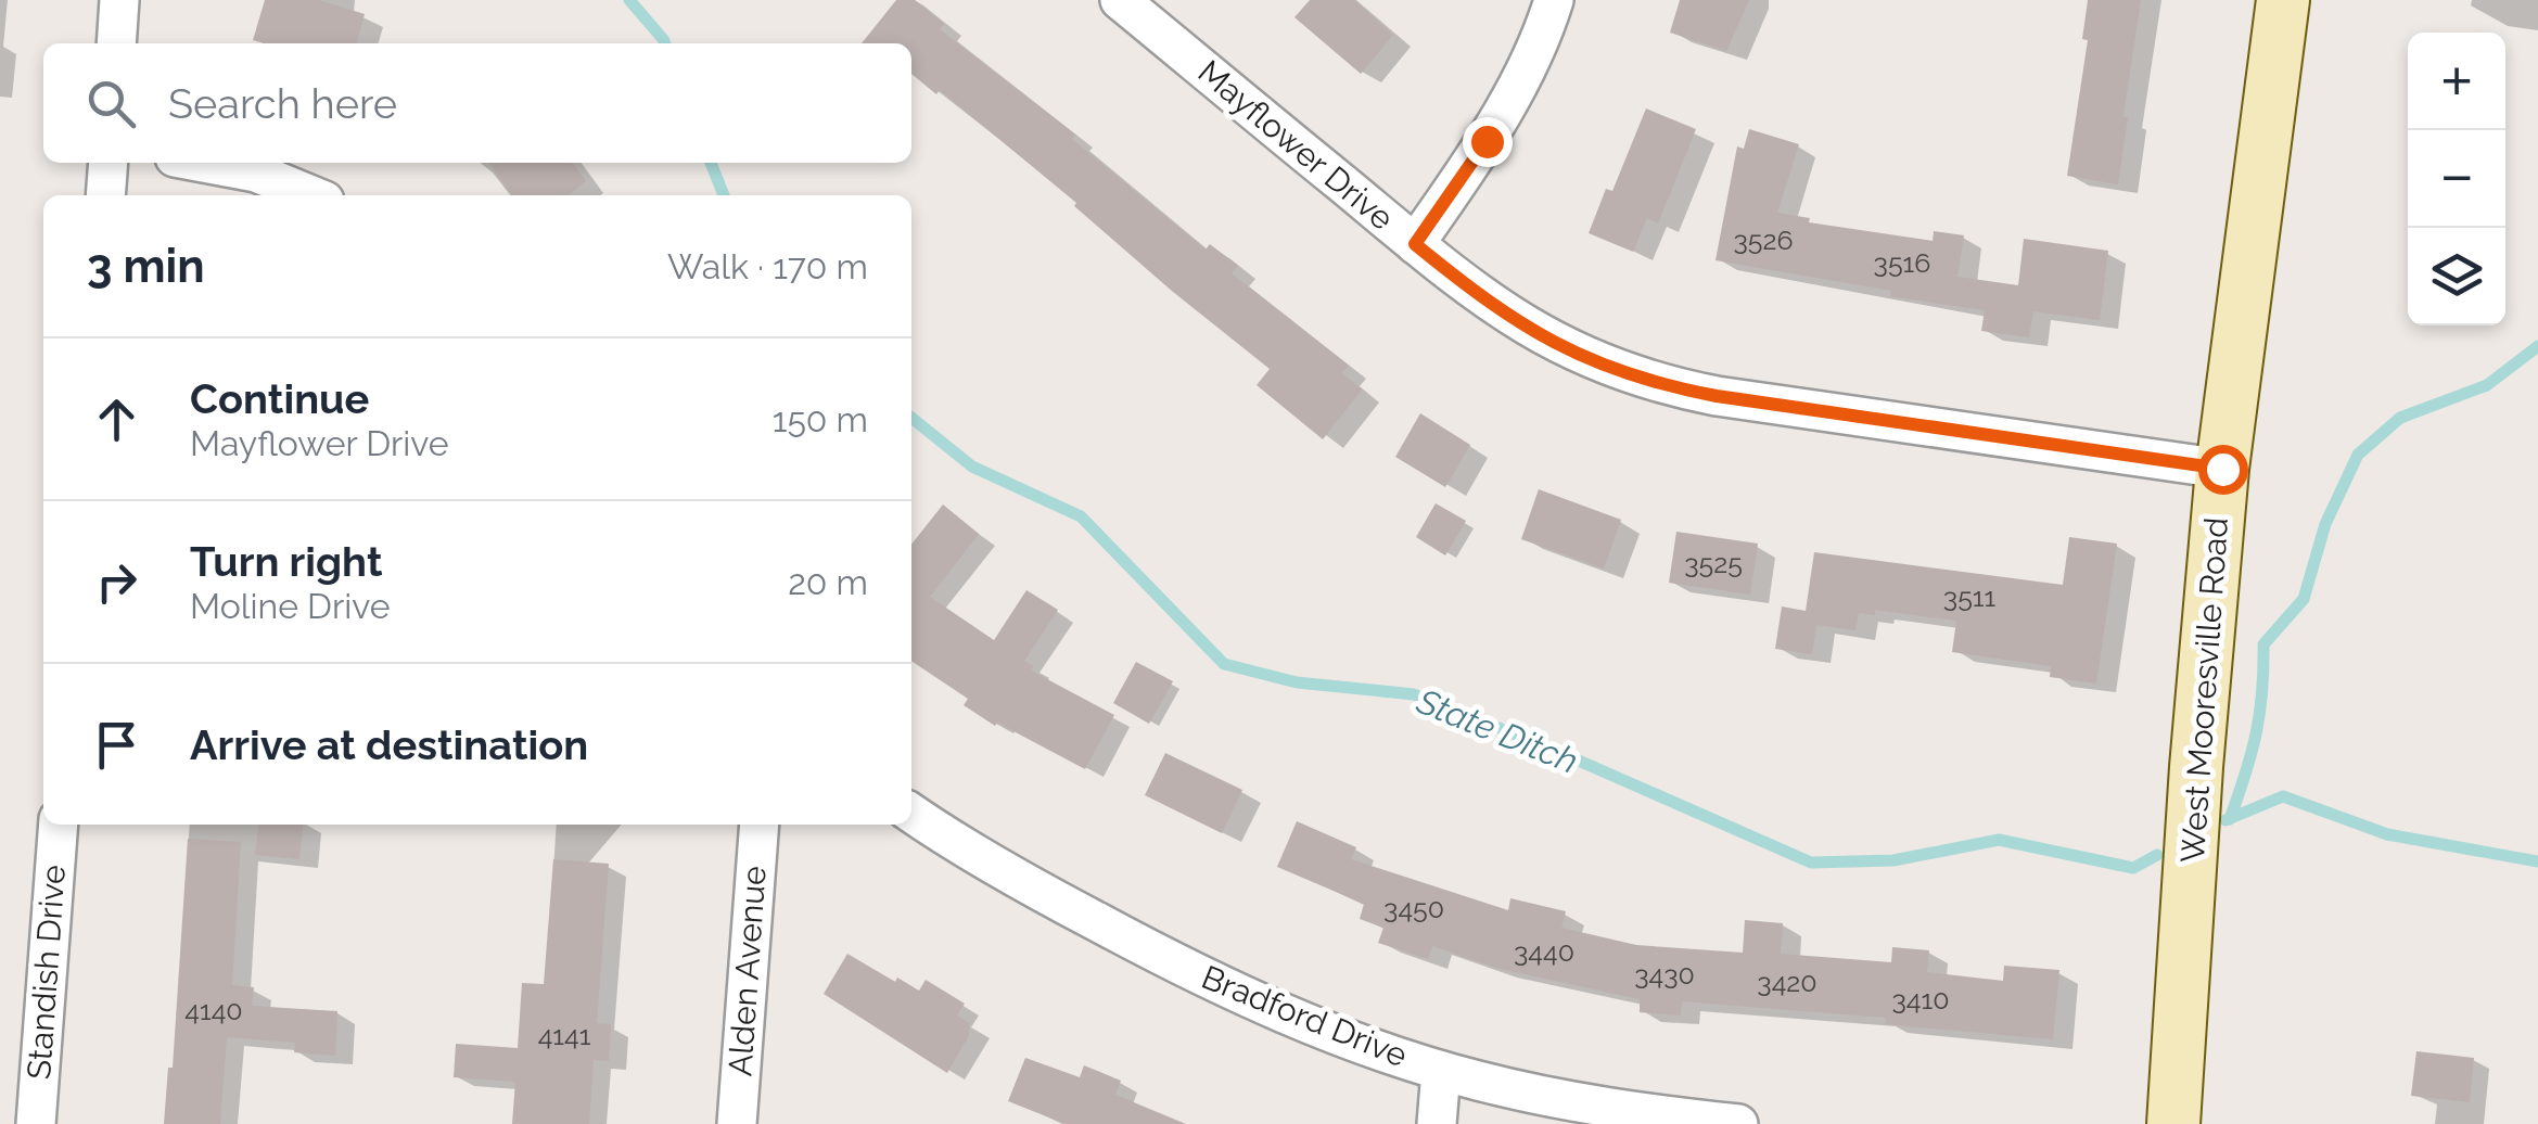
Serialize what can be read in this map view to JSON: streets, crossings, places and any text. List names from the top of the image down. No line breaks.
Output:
{"streets":{"main road":["West Mooresville Road"],"street":["Mayflower Drive","Alden Avenue","Standish Drive","Bradford Drive"]},"crossings":[["Mayflower Drive","West Mooresville Road"]],"water":["State Ditch"],"house_numbers":["3526","3516","3525","3511","3450","3440","3430","3420","3410","4140","4141"],"page":{"map_buttons":["+","−"],"search":"Search here","heading":["3 min","Walk · 170 m"],"list":[["Continue","Mayflower Drive","150 m"],["Turn right","Moline Drive","20 m"],"Arrive at destination"]}}
